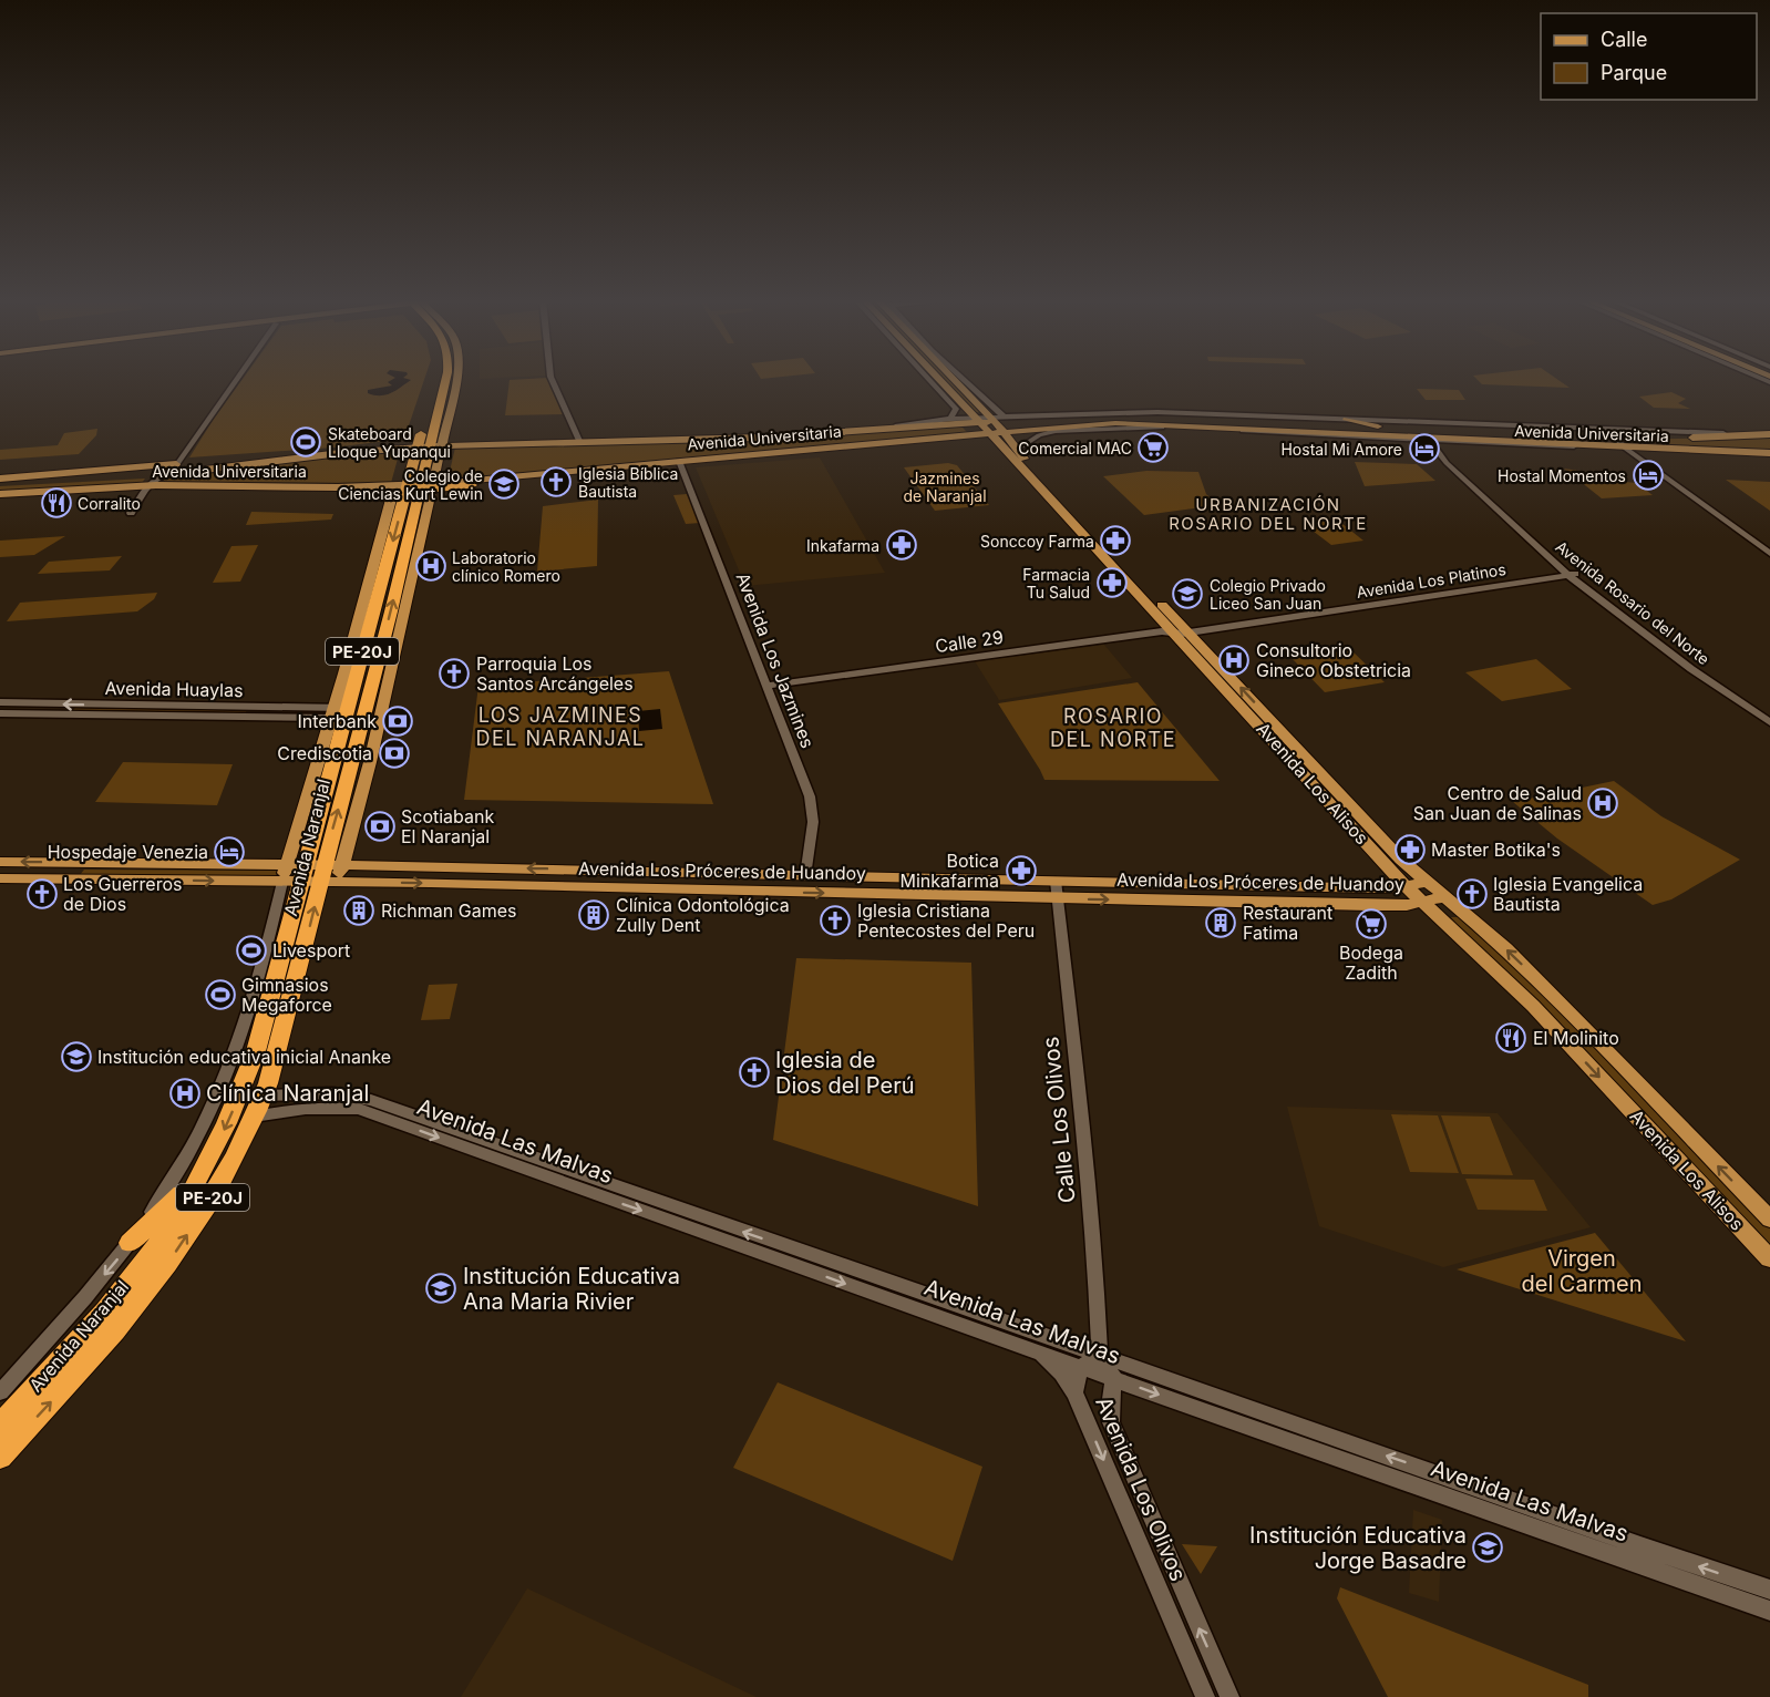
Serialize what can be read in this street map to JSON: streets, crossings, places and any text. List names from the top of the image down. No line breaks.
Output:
{"streets":{"highway":["PE-20J","Avenida Naranjal"],"main road":["Avenida Universitaria","Avenida Los Alisos","Avenida Los Próceres de Huandoy"],"street":["Avenida Los Platinos","Avenida Rosario del Norte","Calle 29","Avenida Los Jazmines","Avenida Huaylas","Calle Los Olivos","Avenida Las Malvas","Avenida Los Olivos"]},"crossings":[["Avenida Universitaria","Avenida Rosario del Norte"],["Avenida Universitaria","Avenida Los Jazmines"],["Avenida Universitaria","Avenida Los Alisos"],["Avenida Universitaria","Avenida Naranjal"],["Avenida Los Platinos","Avenida Rosario del Norte"],["Avenida Los Platinos","Calle 29"],["Avenida Los Platinos","Avenida Los Alisos"],["Calle 29","Avenida Los Jazmines"],["Calle 29","Avenida Los Alisos"],["Avenida Los Jazmines","Avenida Los Próceres de Huandoy"],["Avenida Huaylas","Avenida Naranjal"],["Avenida Los Alisos","Avenida Los Próceres de Huandoy"],["Avenida Naranjal","Avenida Los Próceres de Huandoy"],["Avenida Naranjal","Avenida Las Malvas"],["Avenida Los Próceres de Huandoy","Calle Los Olivos"],["Calle Los Olivos","Avenida Las Malvas"],["Calle Los Olivos","Avenida Los Olivos"],["Avenida Las Malvas","Avenida Los Olivos"]],"districts":["URBANIZACIÓN ROSARIO DEL NORTE","LOS JAZMINES DEL NARANJAL","ROSARIO DEL NORTE"],"parks":["Jazmines de Naranjal","Virgen del Carmen"],"places":{"sports":["Skateboard Lloque Yupanqui","Livesport","Gimnasios Megaforce"],"supermarket":["Comercial MAC","Bodega Zadith"],"hotel":["Hostal Mi Amore","Hostal Momentos","Hospedaje Venezia"],"church":["Iglesia Bíblica Bautista","Parroquia Los Santos Arcángeles","Los Guerreros de Dios","Iglesia Evangelica Bautista","Iglesia Cristiana Pentecostes del Peru","Iglesia de Dios del Perú"],"school or university":["Colegio de Ciencias Kurt Lewin","Colegio Privado Liceo San Juan","Institución educativa inicial Ananke","Institución Educativa Ana Maria Rivier","Institución Educativa Jorge Basadre"],"restaurant":["Corralito","El Molinito"],"pharmacy":["Sonccoy Farma","Inkafarma","Farmacia Tu Salud","Master Botika's","Botica Minkafarma"],"hospital":["Laboratorio clínico Romero","Consultorio Gineco Obstetricia","Centro de Salud San Juan de Salinas","Clínica Naranjal"],"bank":["Interbank","Crediscotia","Scotiabank El Naranjal"],"building":["Richman Games","Clínica Odontológica Zully Dent","Restaurant Fatima"]},"legend":["Calle","Parque"]}
